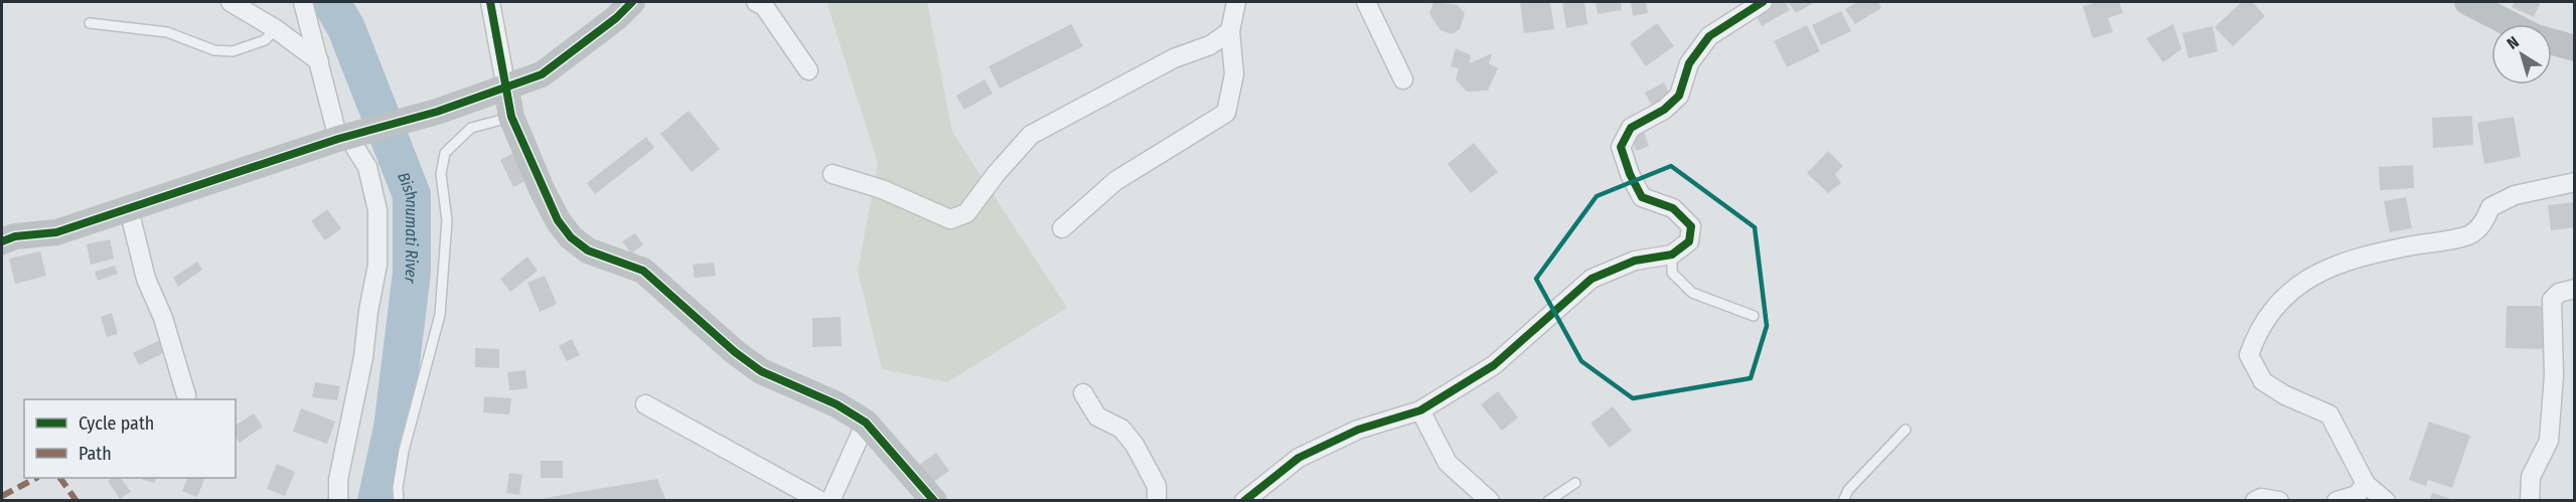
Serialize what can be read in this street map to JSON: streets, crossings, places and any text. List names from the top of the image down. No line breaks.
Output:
{"water":["Bishnumati River"],"legend":["Cycle path","Path"],"north":"top left"}
